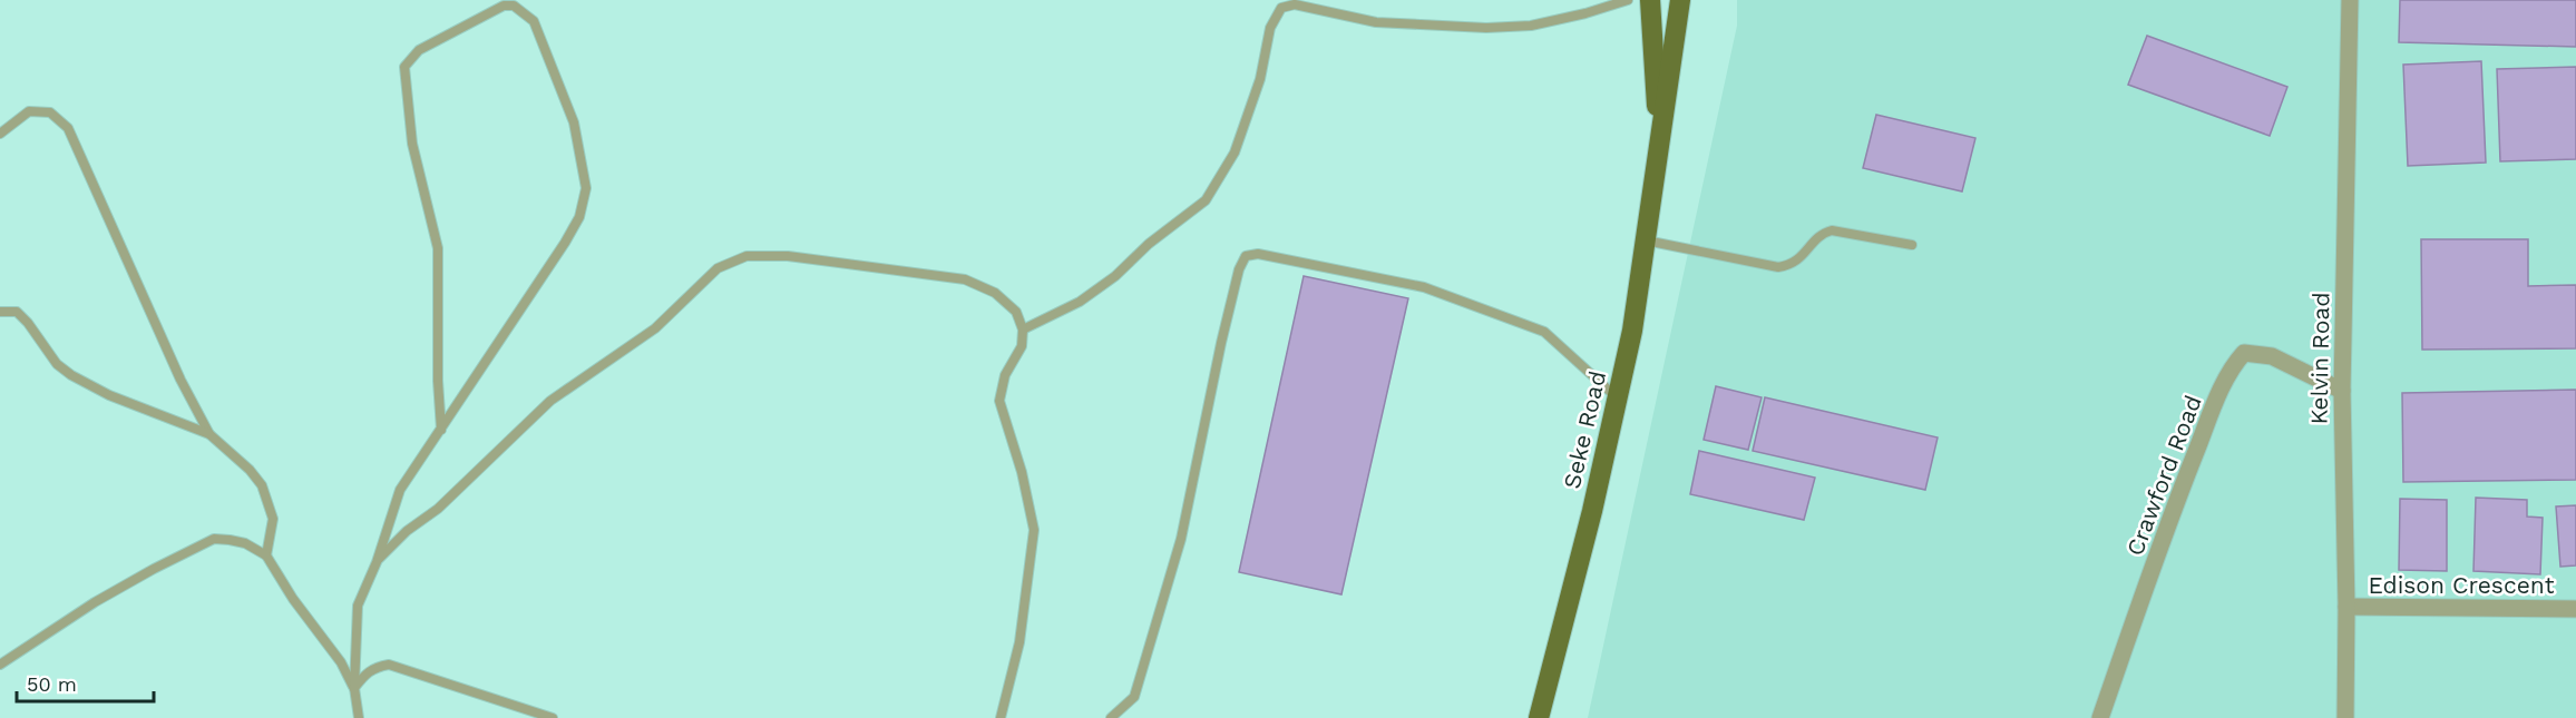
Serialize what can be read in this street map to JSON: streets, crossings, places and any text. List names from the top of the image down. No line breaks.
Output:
{"streets":{"main road":["Seke Road"],"street":["Kelvin Road","Crawford Road","Edison Crescent"]},"crossings":[["Kelvin Road","Crawford Road"],["Kelvin Road","Edison Crescent"]],"scale_bar":"50 m"}
